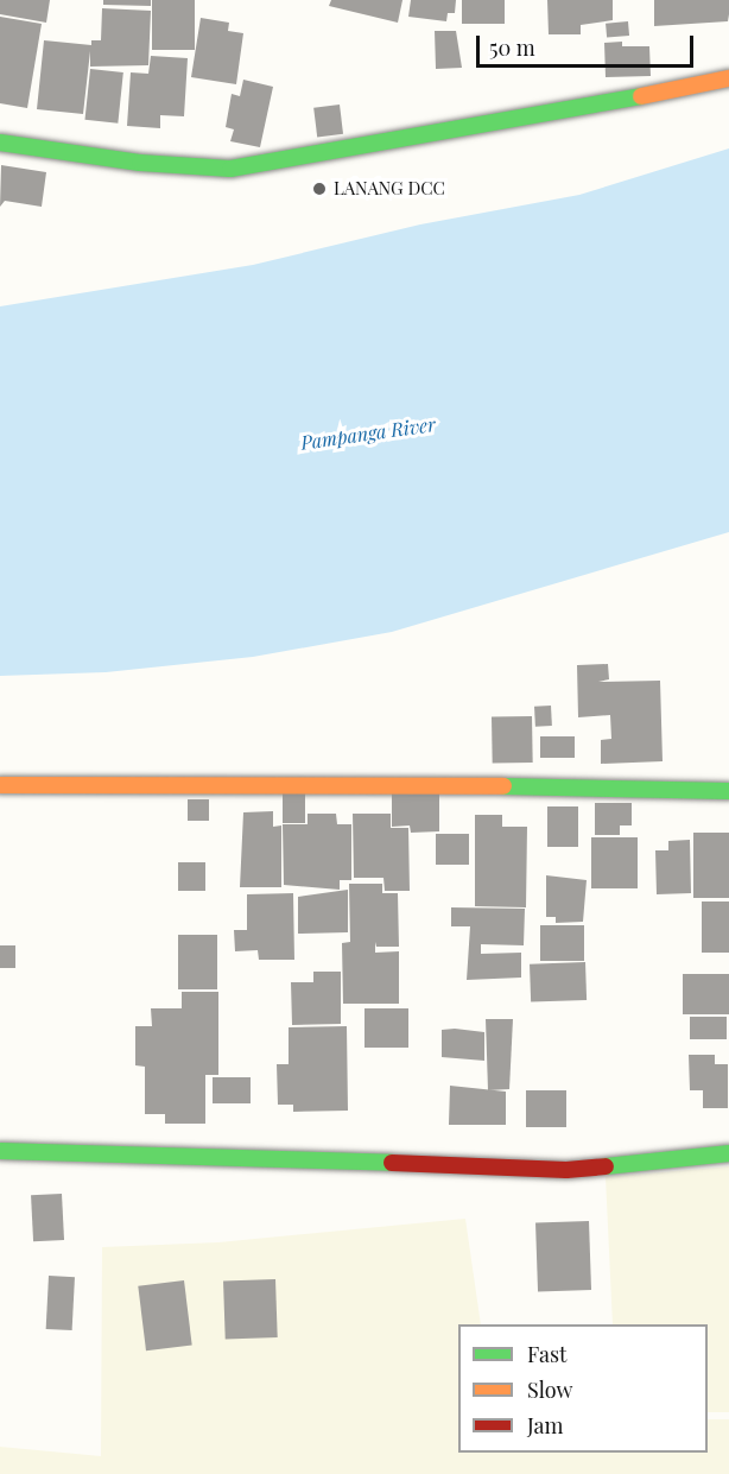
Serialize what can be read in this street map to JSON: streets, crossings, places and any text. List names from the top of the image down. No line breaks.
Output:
{"water":["Pampanga River"],"places":["LANANG DCC"],"legend":["Fast","Slow","Jam"],"scale_bar":"50 m"}
